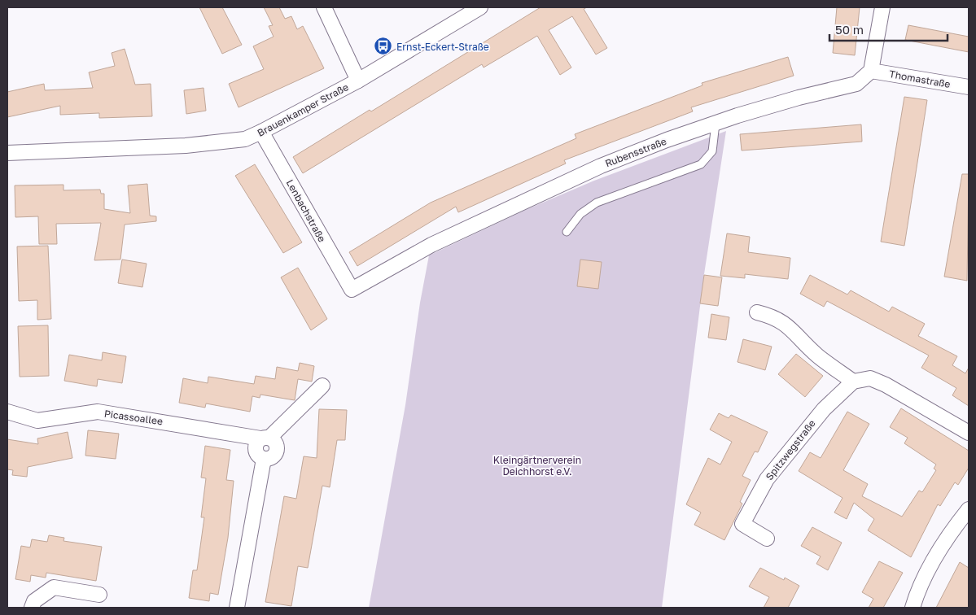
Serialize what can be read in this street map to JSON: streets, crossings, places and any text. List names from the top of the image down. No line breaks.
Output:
{"streets":{"street":["Thomastraße","Brauenkamper Straße","Rubensstraße","Lenbachstraße","Picassoallee","Spitzwegstraße"]},"crossings":[["Thomastraße","Rubensstraße"],["Brauenkamper Straße","Lenbachstraße"],["Rubensstraße","Lenbachstraße"]],"parks":["Kleingärtnerverein Deichhorst e.V."],"places":{"bus stop":["Ernst-Eckert-Straße"]},"scale_bar":"50 m"}
